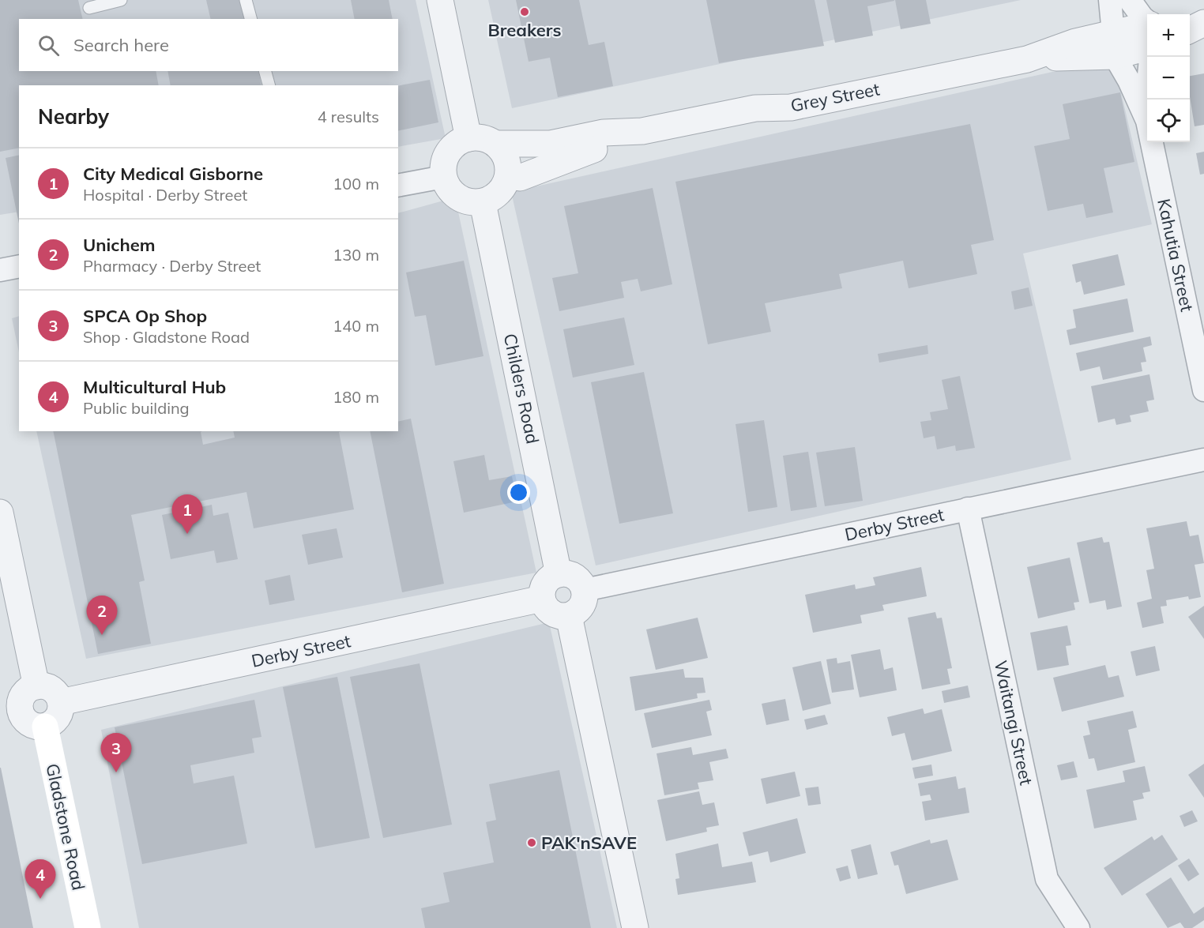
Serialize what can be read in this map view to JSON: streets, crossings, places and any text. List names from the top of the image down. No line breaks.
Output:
{"streets":{"main road":["Gladstone Road"],"street":["Grey Street","Kahutia Street","Childers Road","Derby Street","Waitangi Street"]},"crossings":[["Grey Street","Kahutia Street"],["Grey Street","Childers Road"],["Childers Road","Derby Street"],["Derby Street","Waitangi Street"],["Derby Street","Gladstone Road"]],"places":["Breakers","PAK'nSAVE"],"page":{"map_buttons":["+","−"],"search":"Search here","heading":["Nearby","4 results"],"list":[{"mark":"1","name":"City Medical Gisborne","note":"Hospital · Derby Street","value":"100 m"},{"mark":"2","name":"Unichem","note":"Pharmacy · Derby Street","value":"130 m"},{"mark":"3","name":"SPCA Op Shop","note":"Shop · Gladstone Road","value":"140 m"},{"mark":"4","name":"Multicultural Hub","note":"Public building","value":"180 m"}],"pins":["1","2","3","4"]}}
